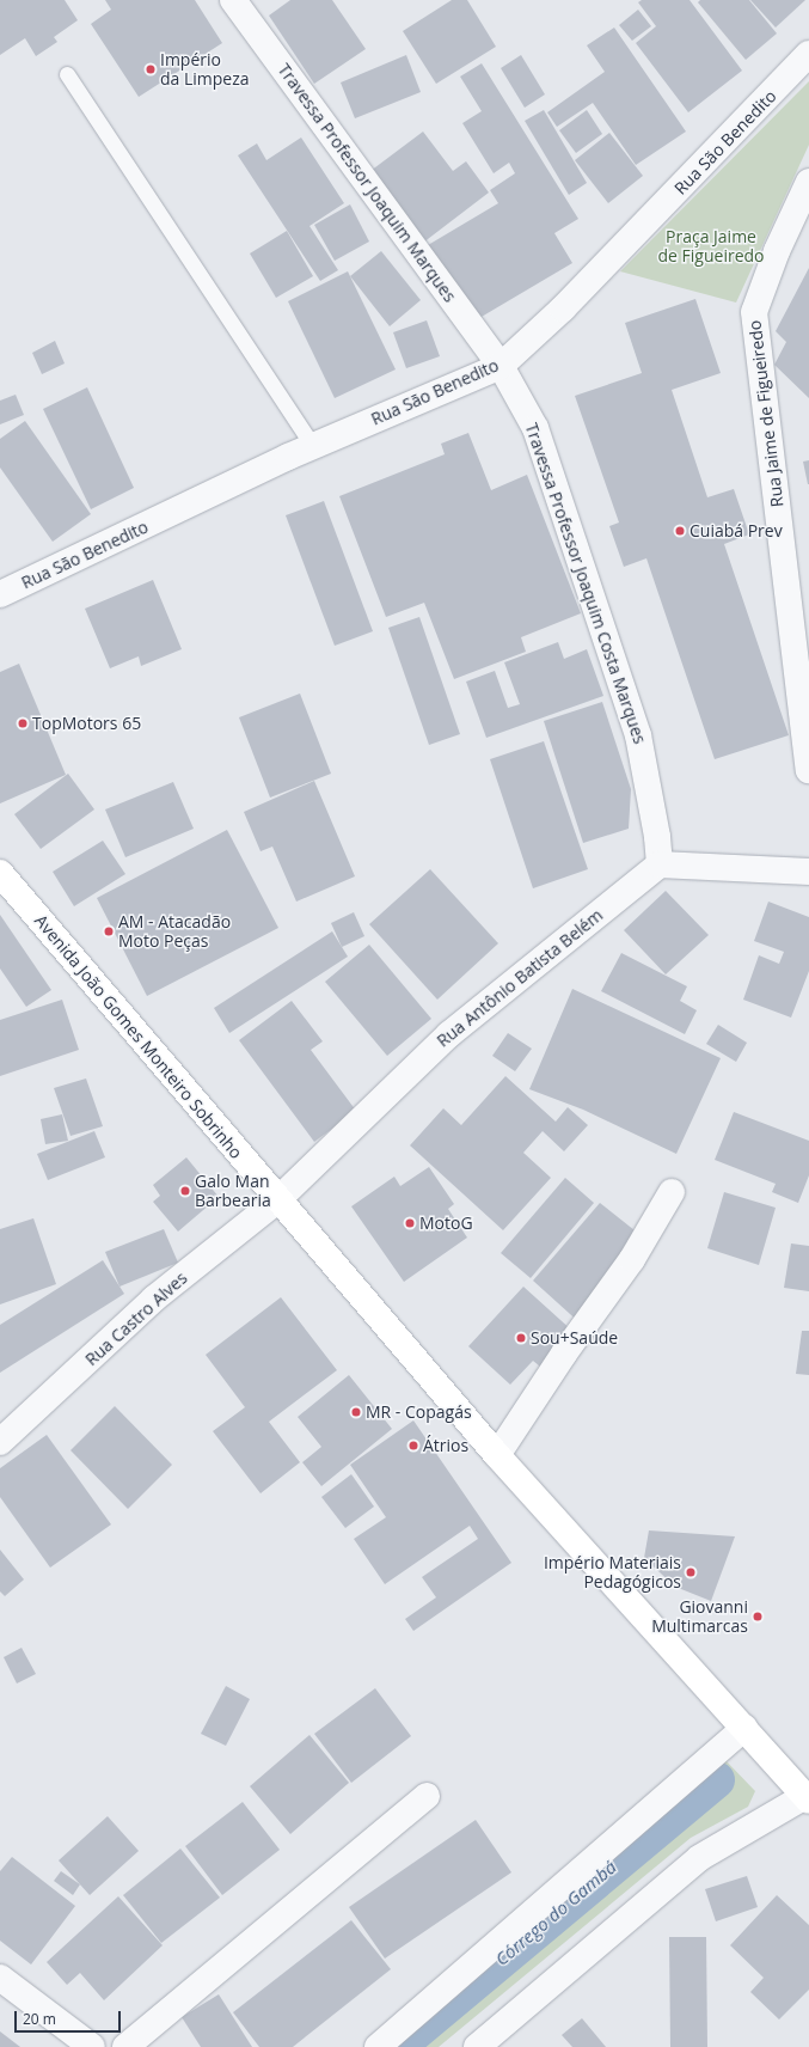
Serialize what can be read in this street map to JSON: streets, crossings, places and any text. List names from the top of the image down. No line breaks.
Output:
{"streets":{"main road":["Avenida João Gomes Monteiro Sobrinho"],"street":["Rua São Benedito","Travessa Professor Joaquim Marques","Rua Jaime de Figueiredo","Travessa Professor Joaquim Costa Marques","Rua Antônio Batista Belém","Rua Castro Alves"]},"crossings":[["Rua São Benedito","Travessa Professor Joaquim Marques"],["Rua São Benedito","Travessa Professor Joaquim Costa Marques"],["Travessa Professor Joaquim Marques","Travessa Professor Joaquim Costa Marques"],["Travessa Professor Joaquim Costa Marques","Rua Antônio Batista Belém"],["Rua Antônio Batista Belém","Avenida João Gomes Monteiro Sobrinho"],["Rua Antônio Batista Belém","Rua Castro Alves"],["Avenida João Gomes Monteiro Sobrinho","Rua Castro Alves"]],"water":["Córrego do Gambá"],"parks":["Praça Jaime de Figueiredo"],"places":["Império da Limpeza","Cuiabá Prev","TopMotors 65","AM - Atacadão Moto Peças","Galo Man Barbearia","MotoG","Sou+Saúde","MR - Copagás","Átrios","Império Materiais Pedagógicos","Giovanni Multimarcas"],"scale_bar":"20 m"}
